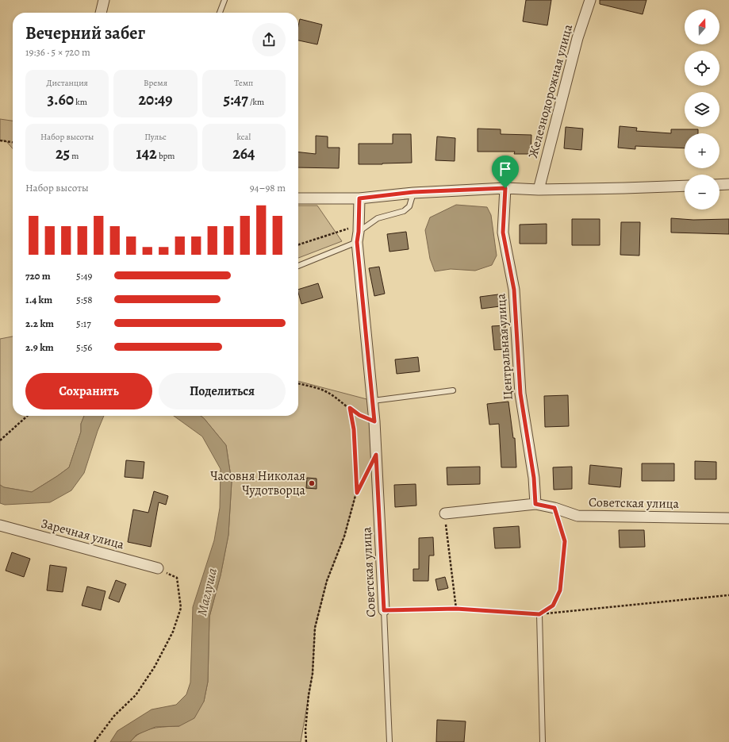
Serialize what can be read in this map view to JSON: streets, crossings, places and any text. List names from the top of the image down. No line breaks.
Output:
{"streets":{"street":["Железнодорожная улица","Центральная улица","Советская улица","Заречная улица"]},"crossings":[["Центральная улица","Советская улица"]],"water":["Маглуша"],"places":["Часовня Николая Чудотворца"],"north":"top","page":{"map_buttons":["+","−"],"heading":["Вечерний забег","19:36 · 5 × 720 m"],"stats":[["Дистанция","3.60 km"],["Время","20:49"],["Темп","5:47 /km"],["Набор высоты","25 m"],["Пульс","142 bpm"],["kcal","264"]],"chart":["Набор высоты","94–98 m"],"list":[{"name":"720 m","note":"5:49"},{"name":"1.4 km","note":"5:58"},{"name":"2.2 km","note":"5:17"},{"name":"2.9 km","note":"5:56"}],"buttons":["Сохранить","Поделиться"]}}
